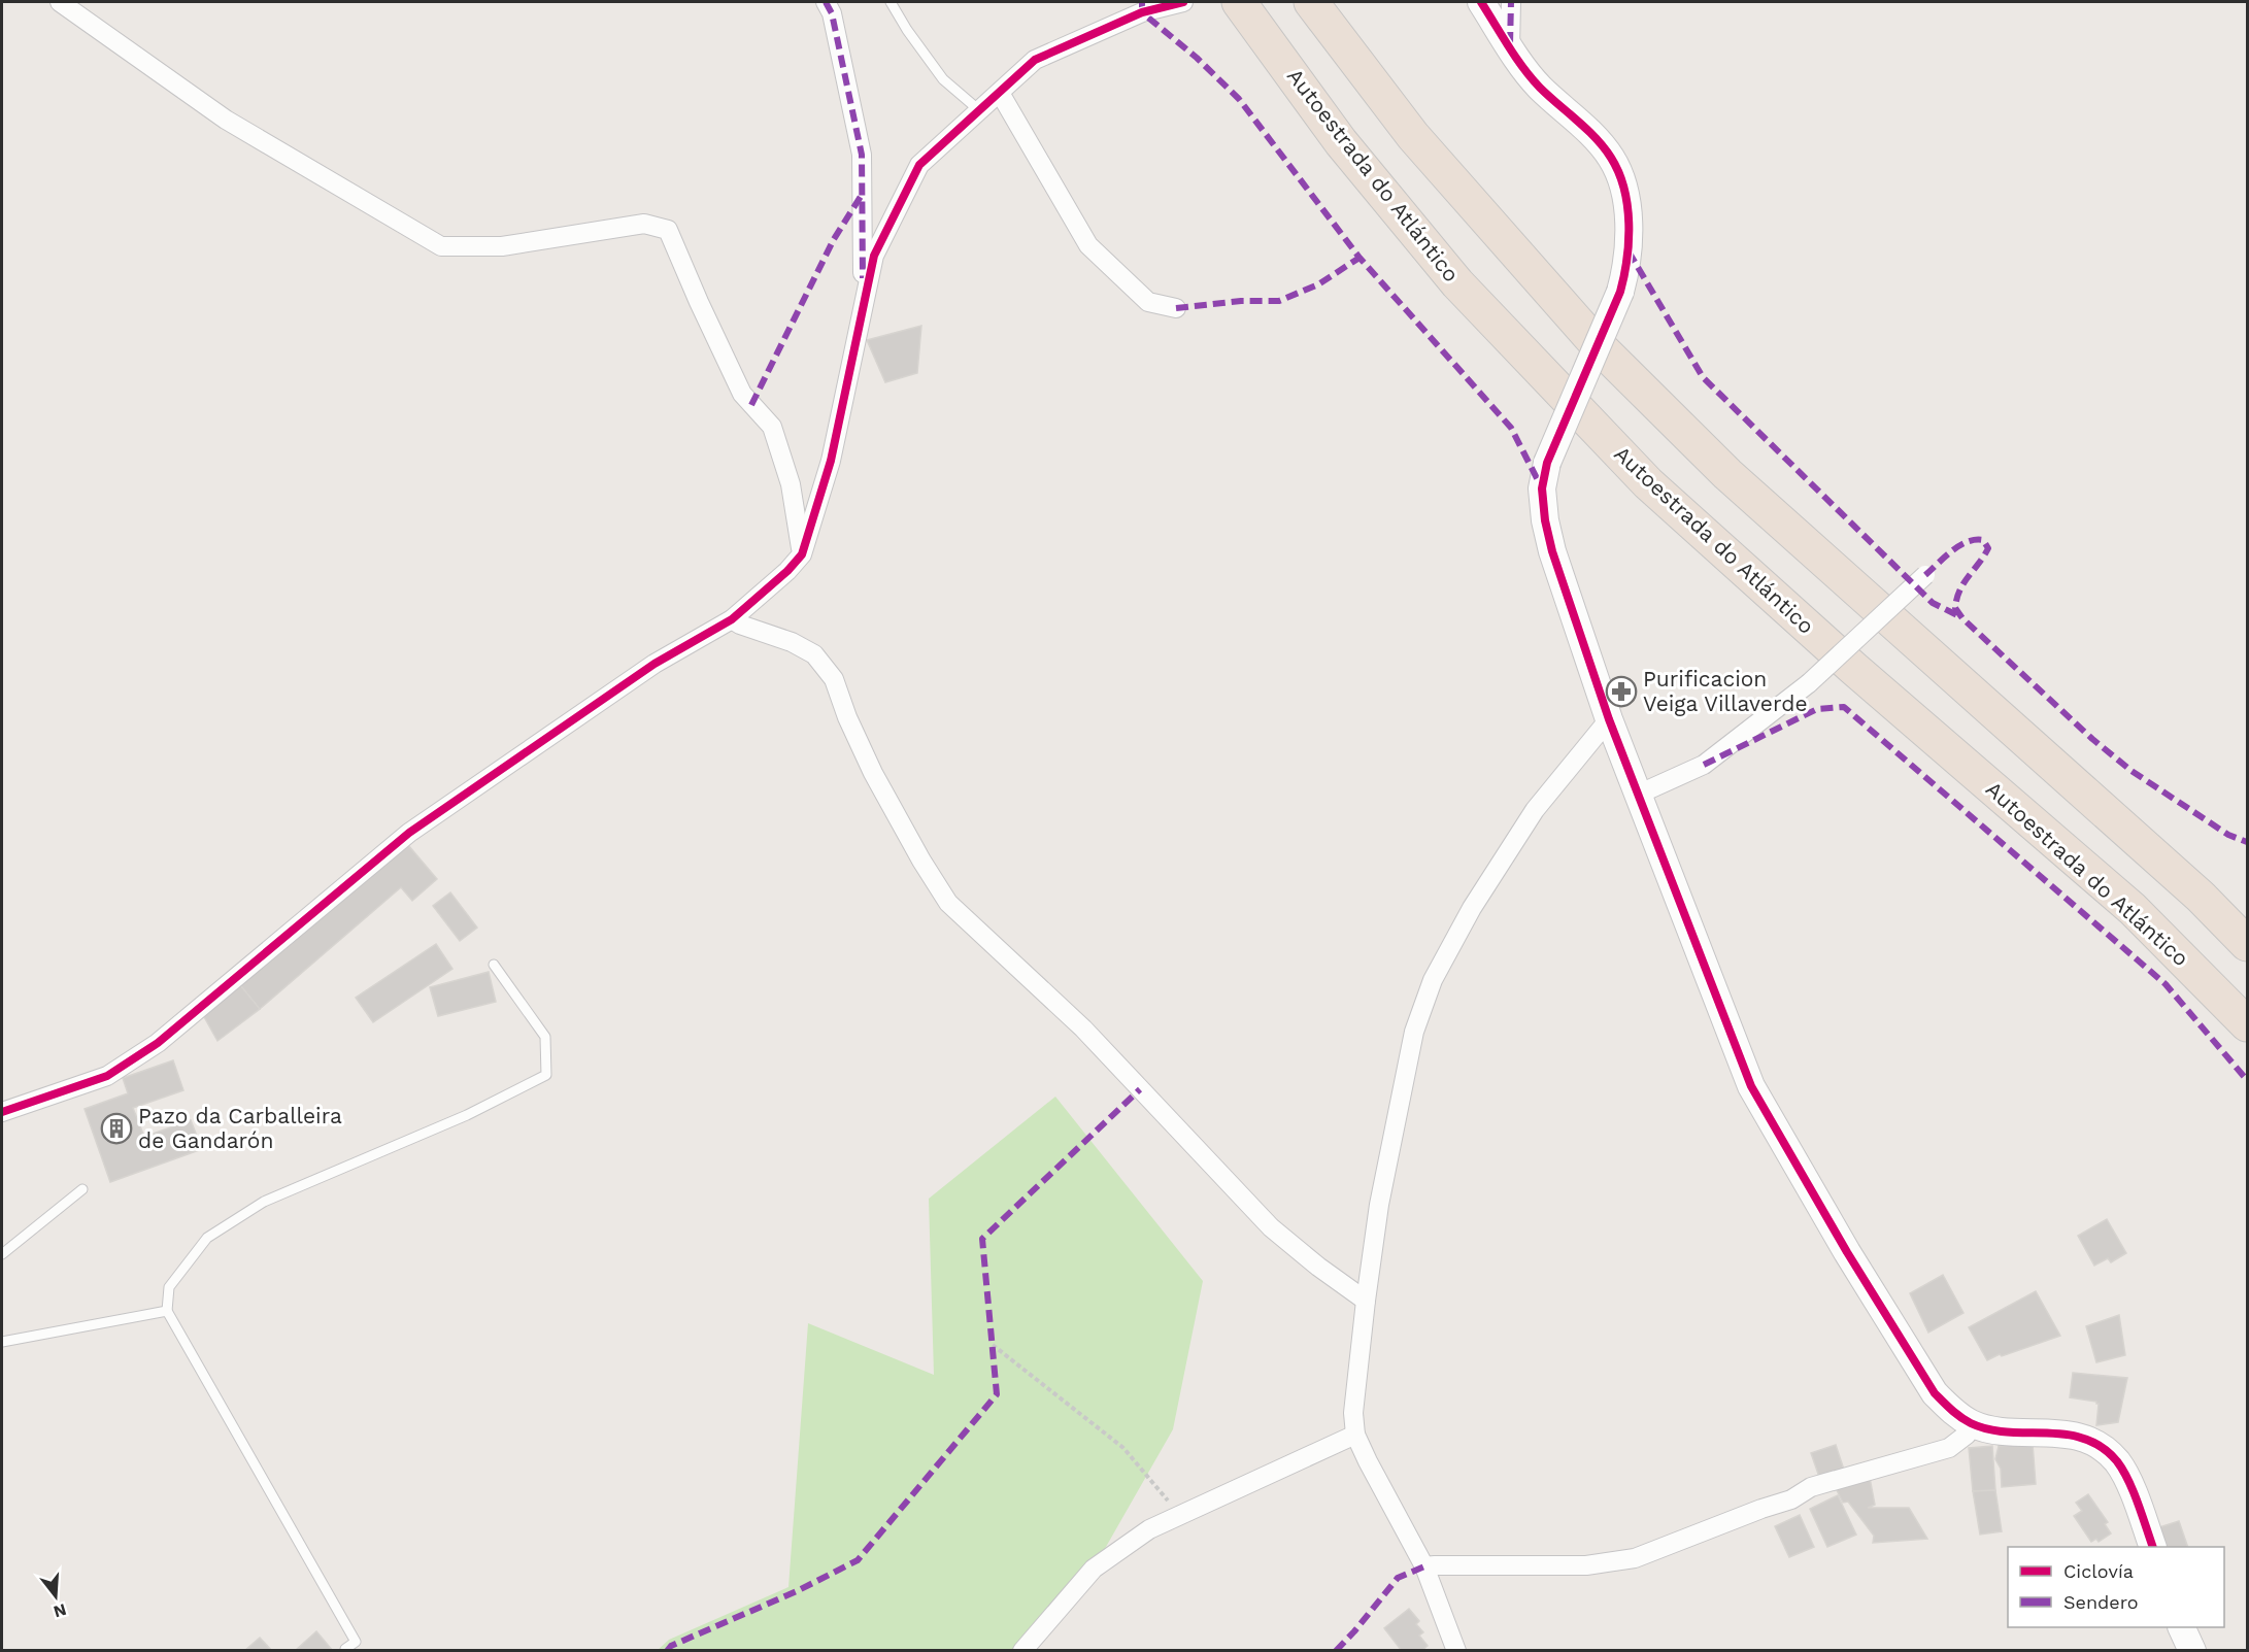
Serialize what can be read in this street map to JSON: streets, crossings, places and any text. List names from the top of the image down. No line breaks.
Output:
{"streets":{"highway":["Autoestrada do Atlántico"]},"places":{"pharmacy":["Purificacion Veiga Villaverde"],"building":["Pazo da Carballeira de Gandarón"]},"legend":["Ciclovía","Sendero"],"north":"bottom"}
